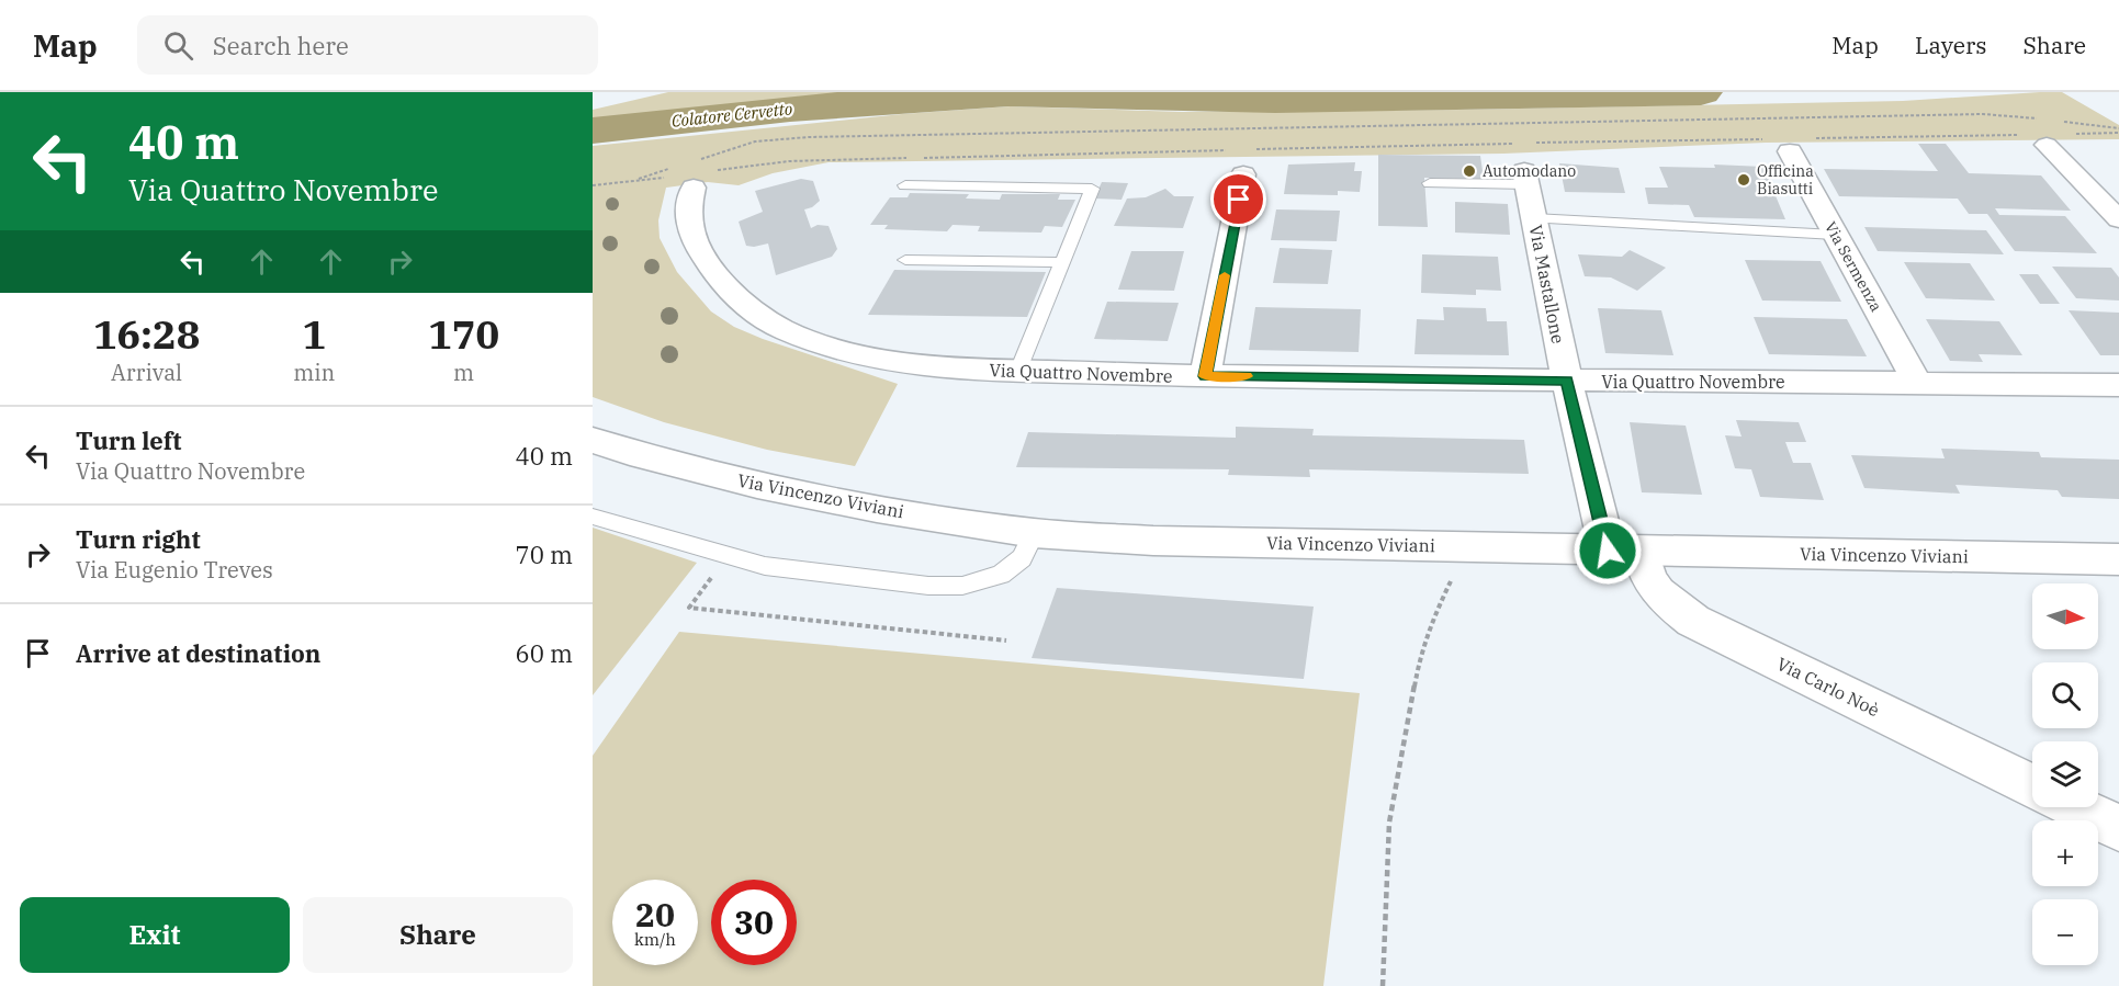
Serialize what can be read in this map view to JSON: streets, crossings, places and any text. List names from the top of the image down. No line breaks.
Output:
{"streets":{"street":["Via Sermenza","Via Mastallone","Via Quattro Novembre","Via Vincenzo Viviani","Via Carlo Noè"]},"crossings":[["Via Sermenza","Via Quattro Novembre"],["Via Mastallone","Via Quattro Novembre"],["Via Mastallone","Via Vincenzo Viviani"],["Via Mastallone","Via Carlo Noè"],["Via Vincenzo Viviani","Via Carlo Noè"]],"water":["Colatore Cervetto"],"places":["Automodano","Officina Biasutti"],"north":"right","page":{"header":"Map","search":"Search here","nav":["Map","Layers","Share"],"turn":["40 m","Via Quattro Novembre"],"eta":["16:28","Arrival","1","min","170","m"],"list":[{"name":"Turn left","note":"Via Quattro Novembre","value":"40 m"},{"name":"Turn right","note":"Via Eugenio Treves","value":"70 m"},{"name":"Arrive at destination","value":"60 m"}],"map_buttons":["+","−"],"speed":"20 km/h","limit":"30","buttons":["Exit","Share"]}}
